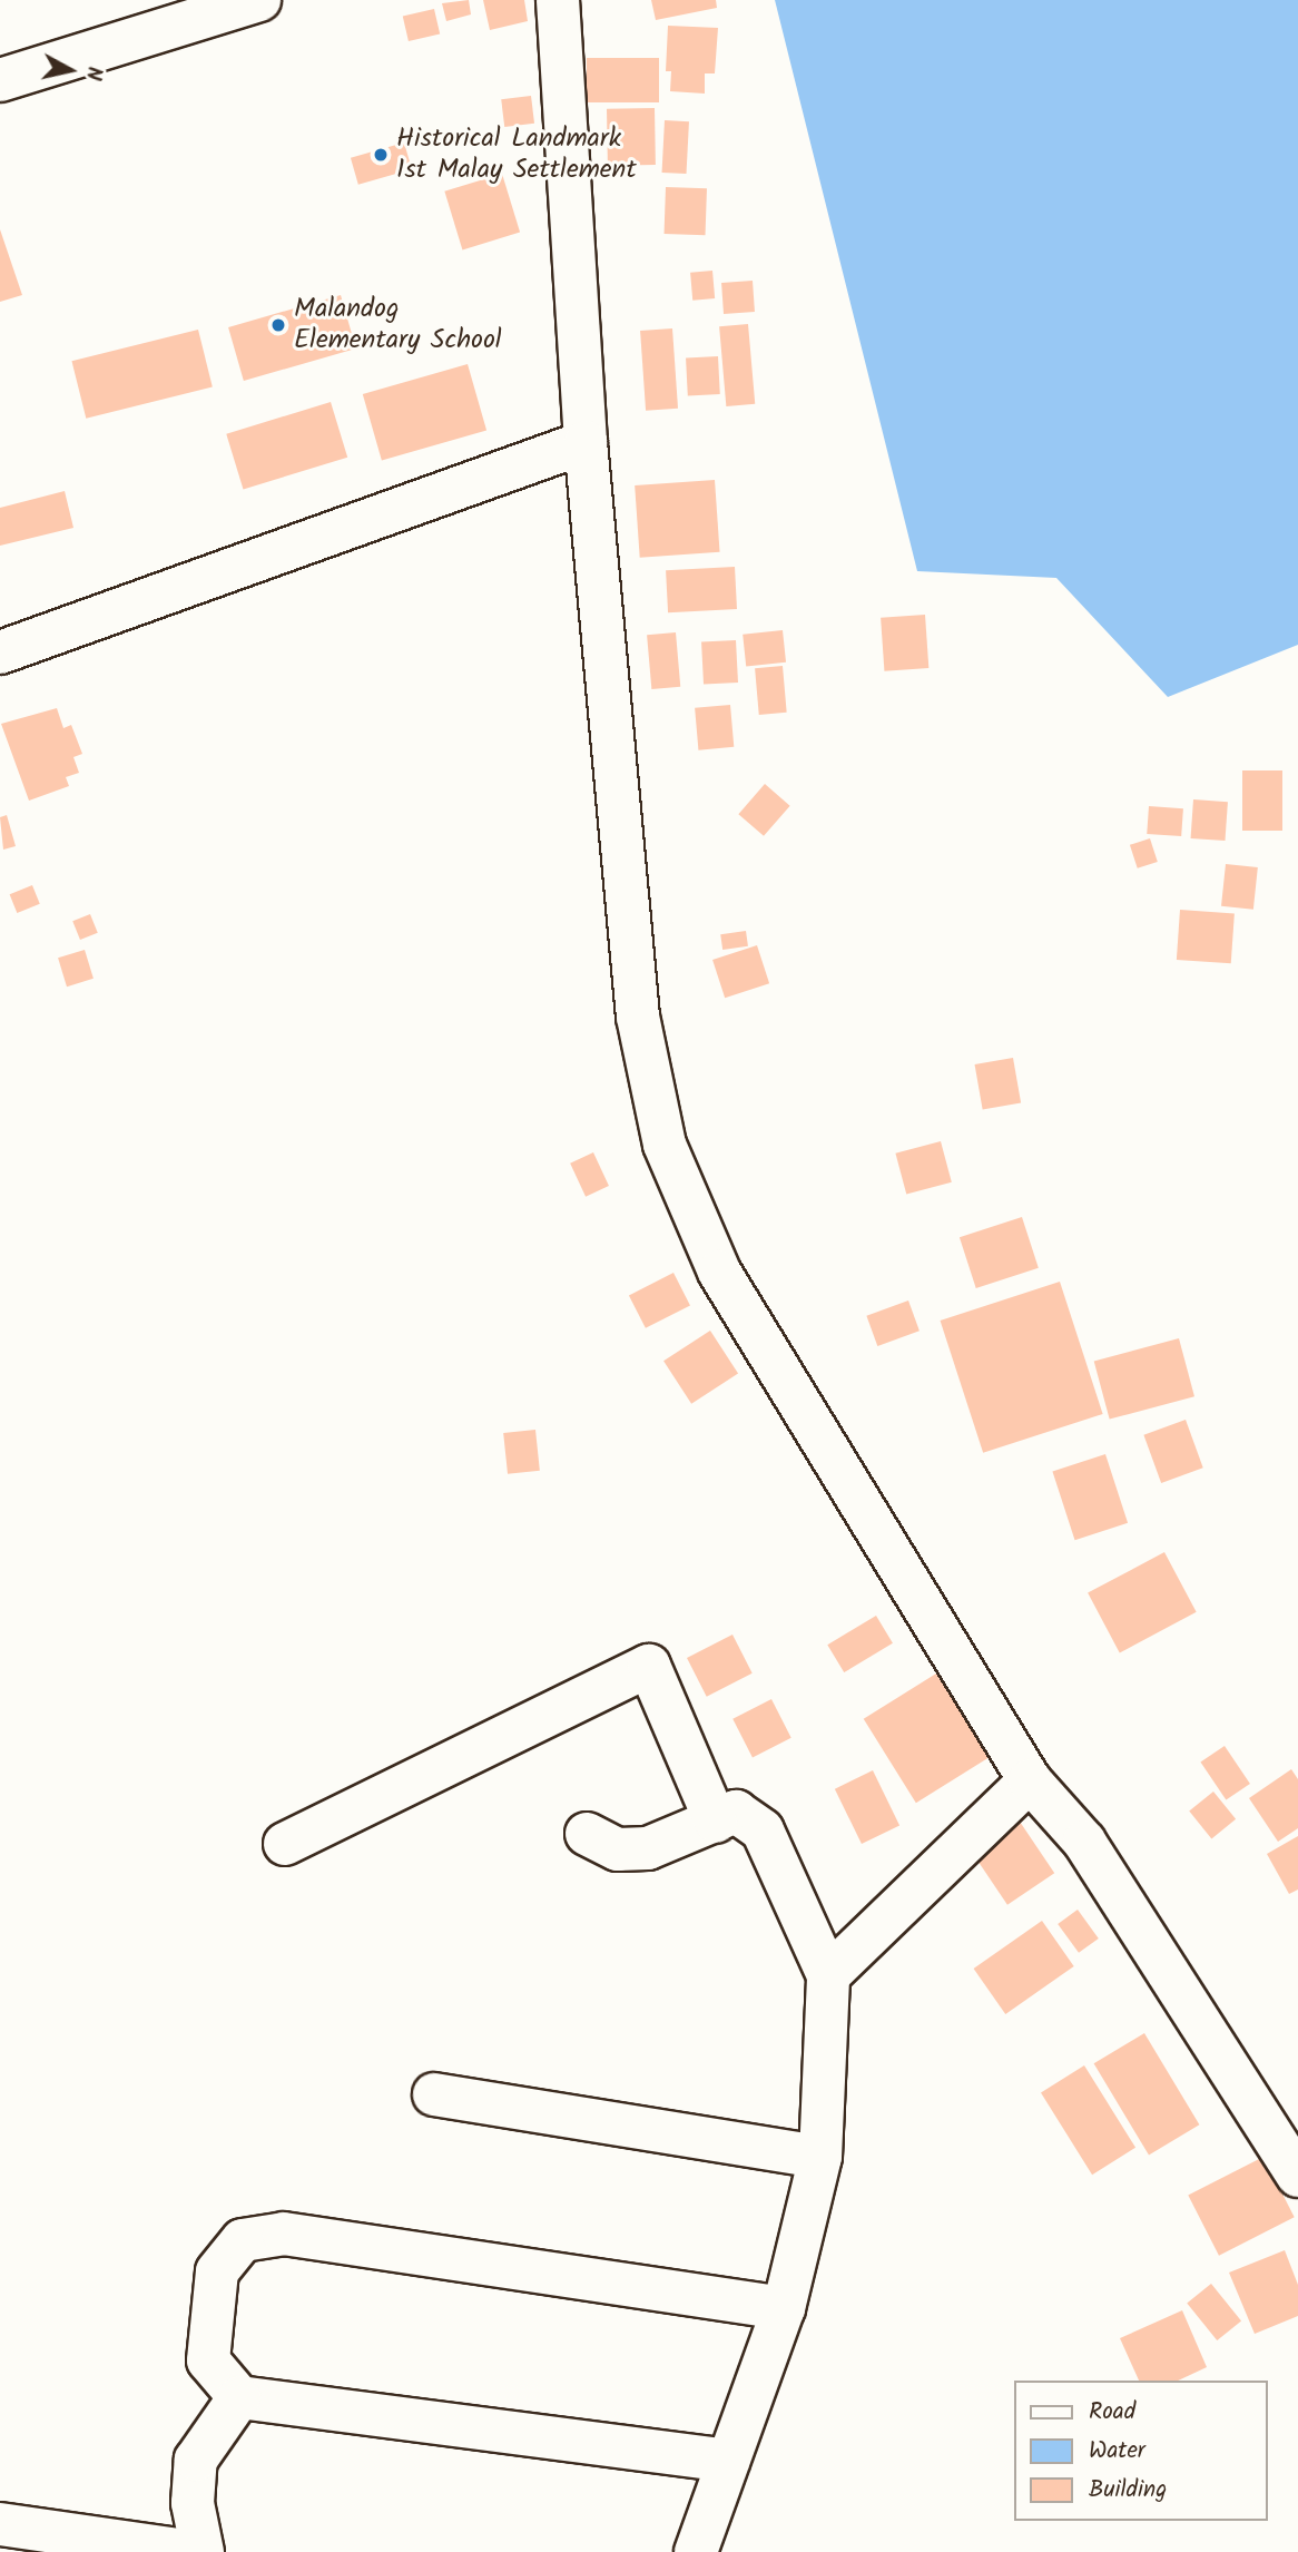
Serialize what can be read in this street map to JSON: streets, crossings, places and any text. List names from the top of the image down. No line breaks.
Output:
{"places":["Historical Landmark 1st Malay Settlement","Malandog Elementary School"],"legend":["Road","Water","Building"],"north":"right"}
